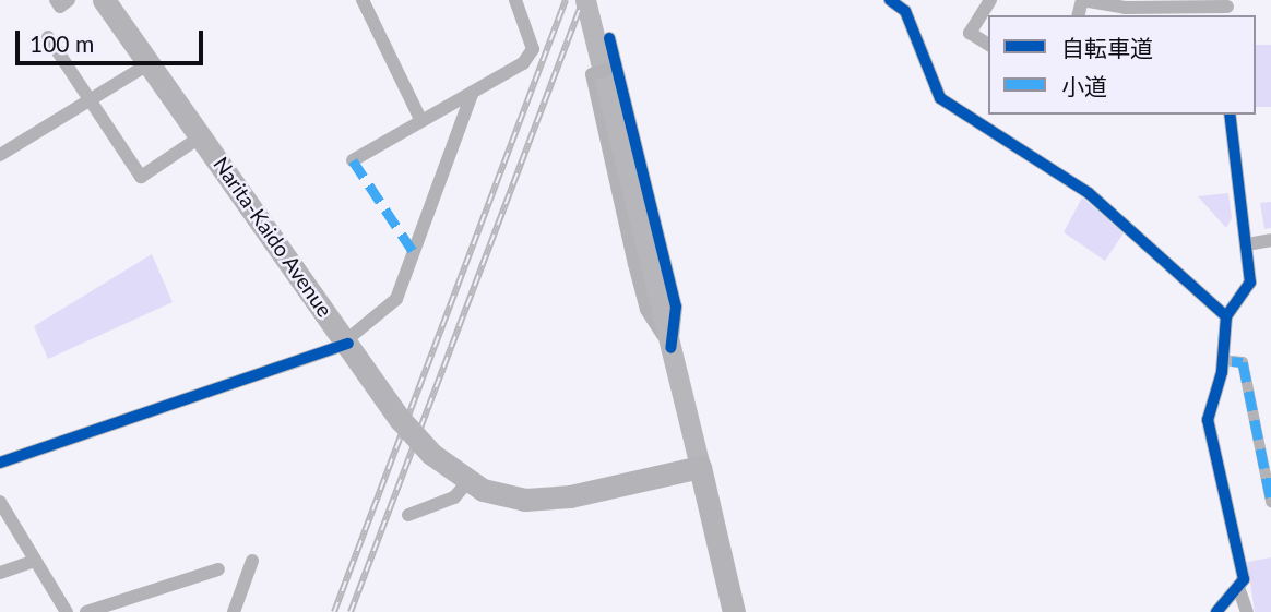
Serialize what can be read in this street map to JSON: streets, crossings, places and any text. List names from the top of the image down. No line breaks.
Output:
{"streets":{"highway":["Narita-Kaido Avenue"]},"legend":["自転車道","小道"],"scale_bar":"100 m"}
